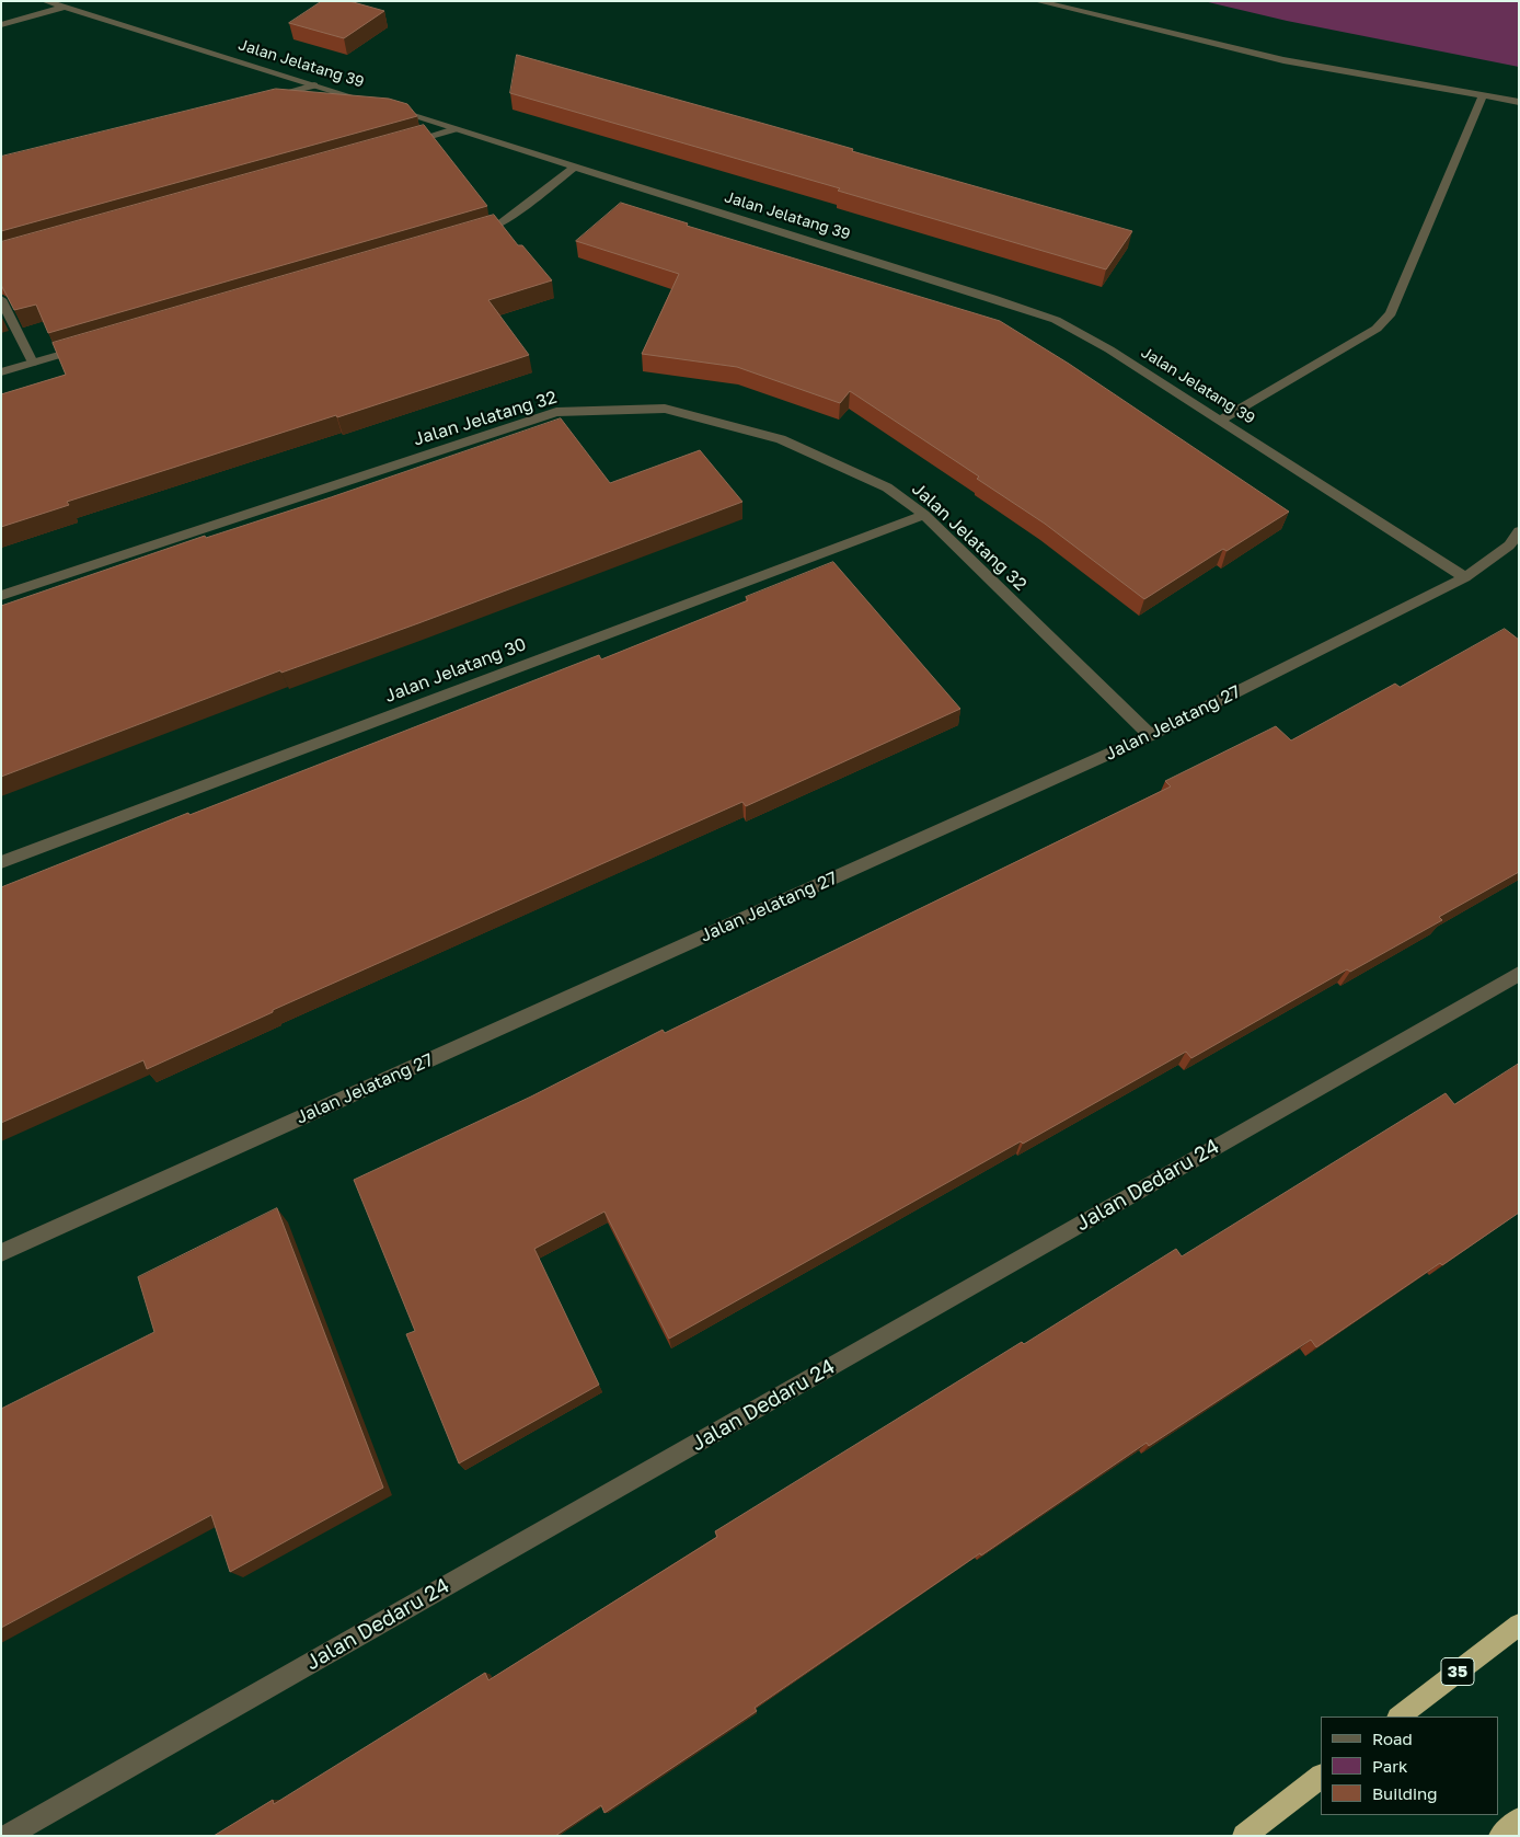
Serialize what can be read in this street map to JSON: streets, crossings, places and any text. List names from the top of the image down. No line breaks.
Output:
{"streets":{"highway":["35"],"street":["Jalan Jelatang 39","Jalan Jelatang 32","Jalan Jelatang 30","Jalan Jelatang 27","Jalan Dedaru 24"]},"crossings":[["Jalan Jelatang 39","Jalan Jelatang 27"],["Jalan Jelatang 32","Jalan Jelatang 30"],["Jalan Jelatang 32","Jalan Jelatang 27"]],"legend":["Road","Park","Building"]}
